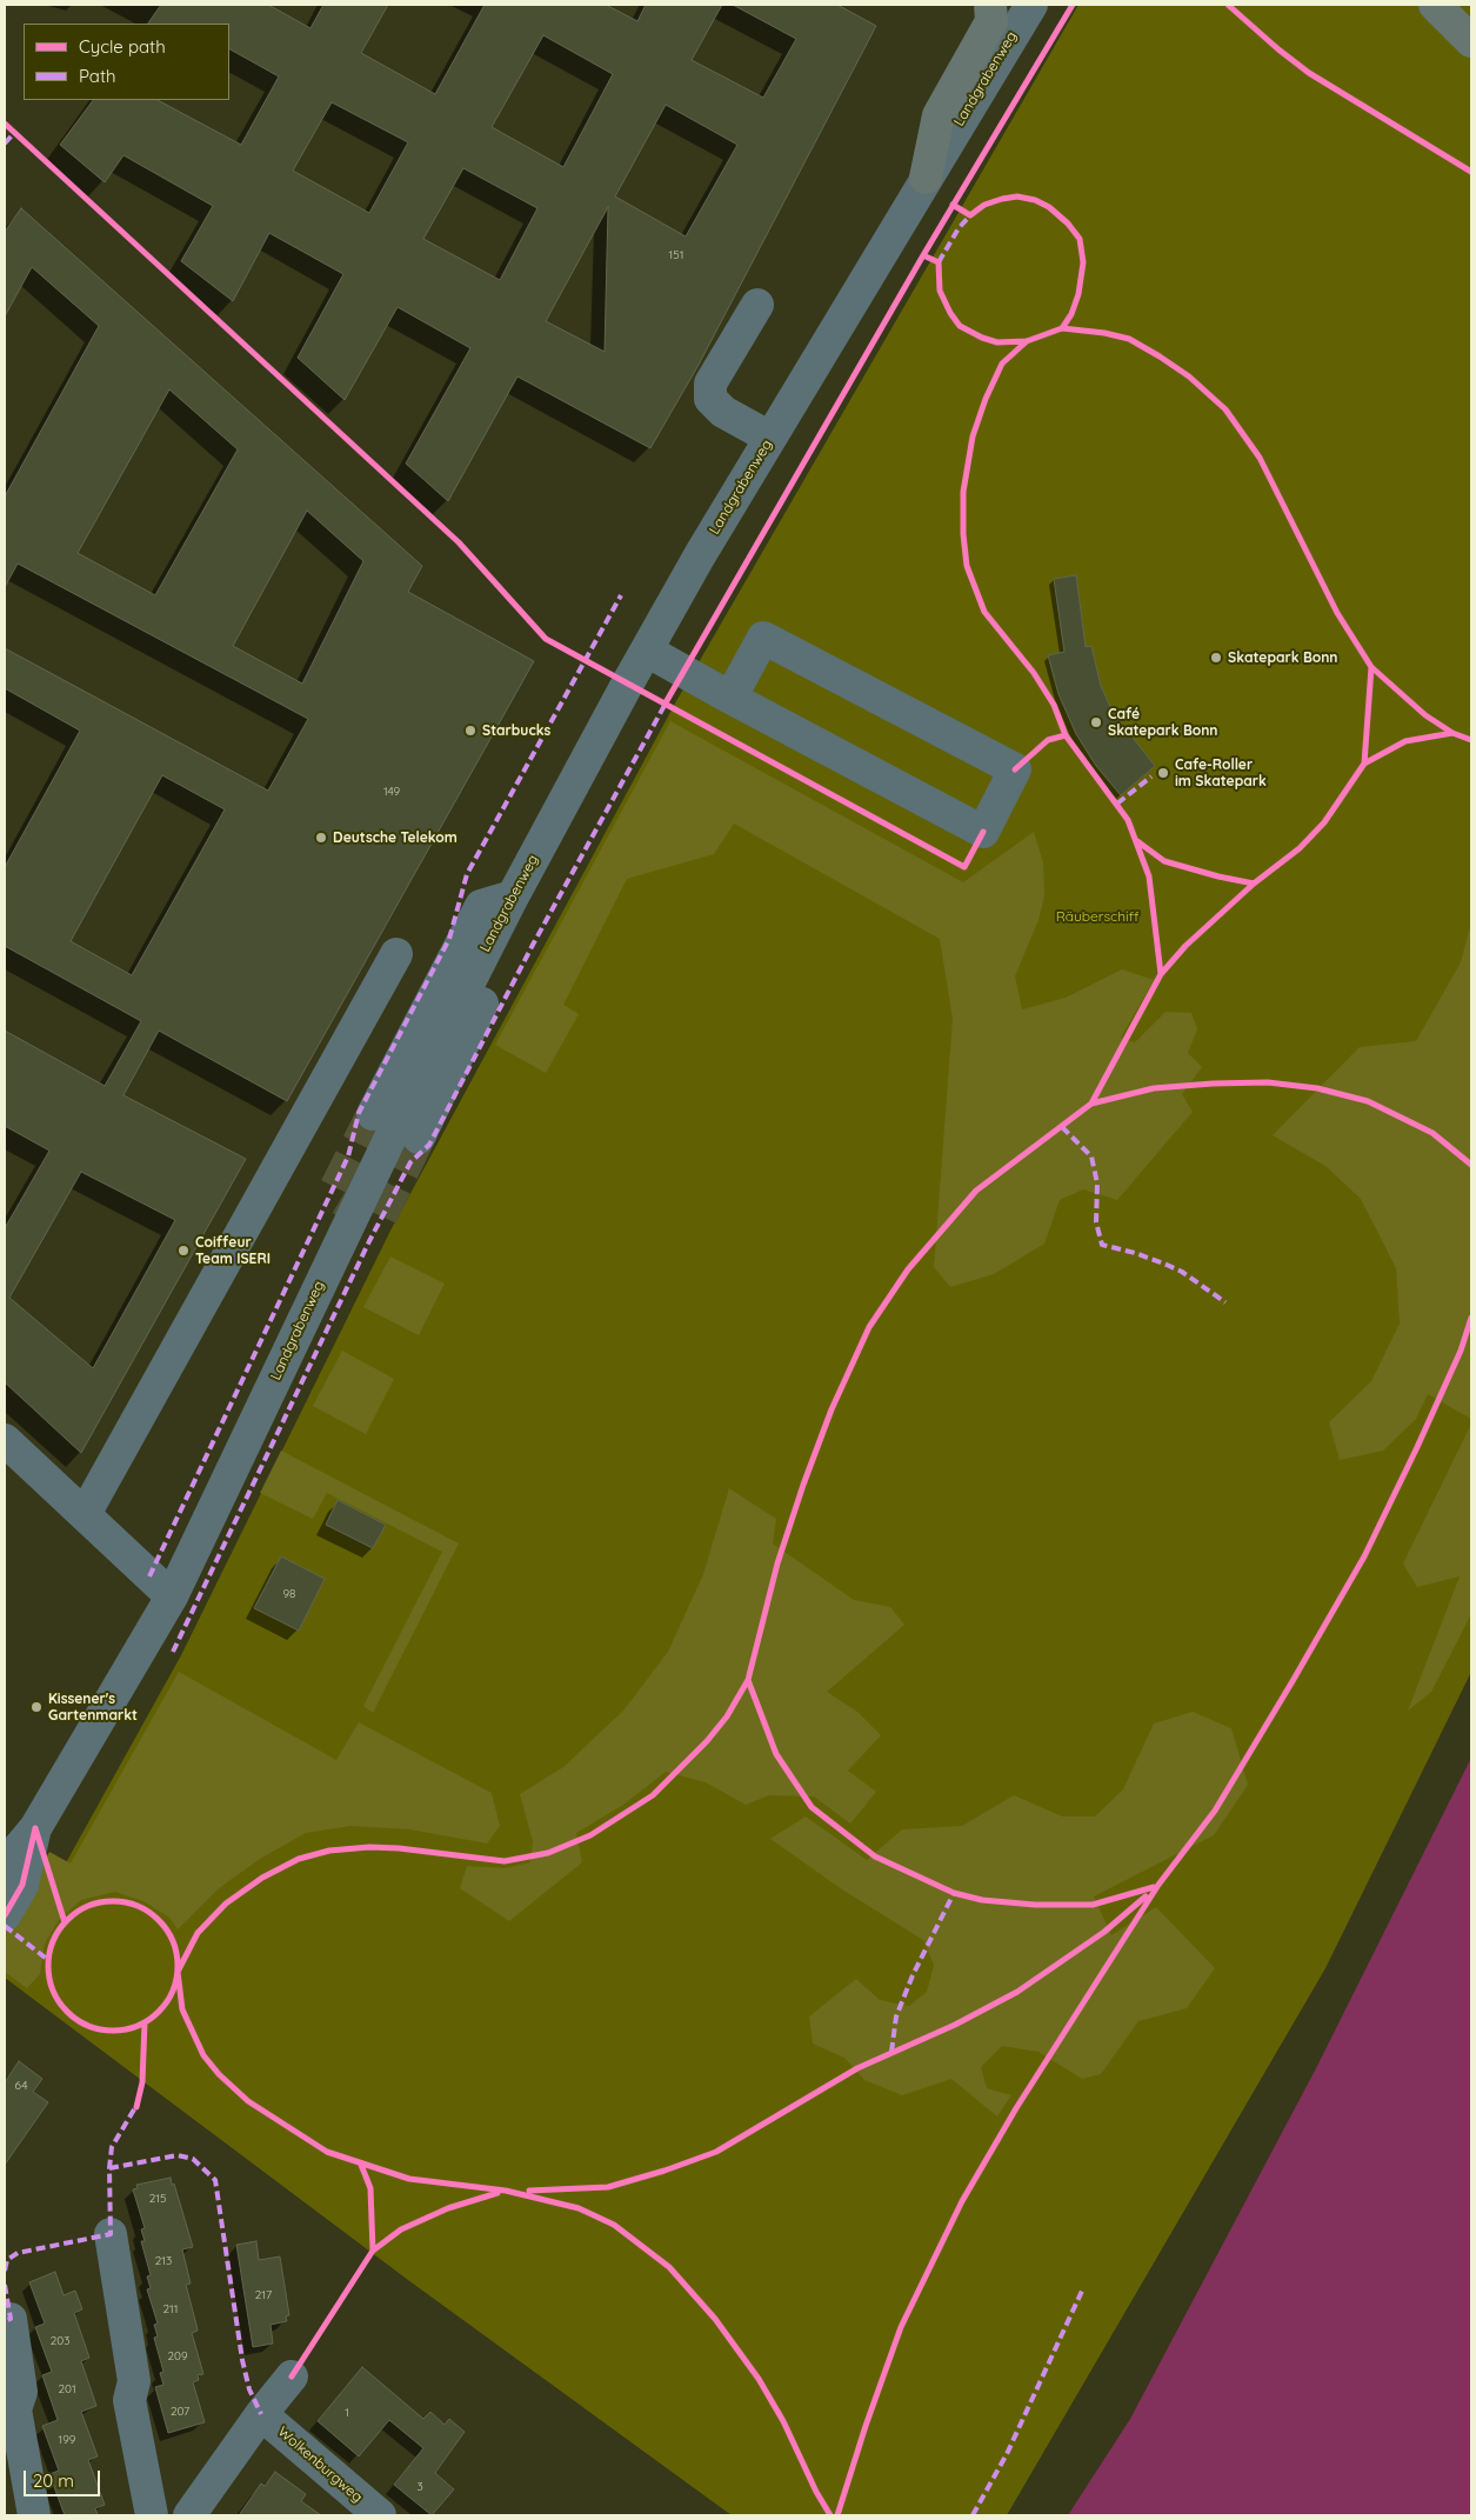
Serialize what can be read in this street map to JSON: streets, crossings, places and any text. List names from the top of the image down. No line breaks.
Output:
{"streets":{"street":["Landgrabenweg","Wolkenburgweg"]},"parks":["Räuberschiff"],"places":["Skatepark Bonn","Café Skatepark Bonn","Starbucks","Cafe-Roller im Skatepark","Deutsche Telekom","Coiffeur Team ISERI","Kissener's Gartenmarkt"],"house_numbers":["151","149","98","64","215","213","217","211","203","209","201","207","1","199","3"],"legend":["Cycle path","Path"],"scale_bar":"20 m"}
